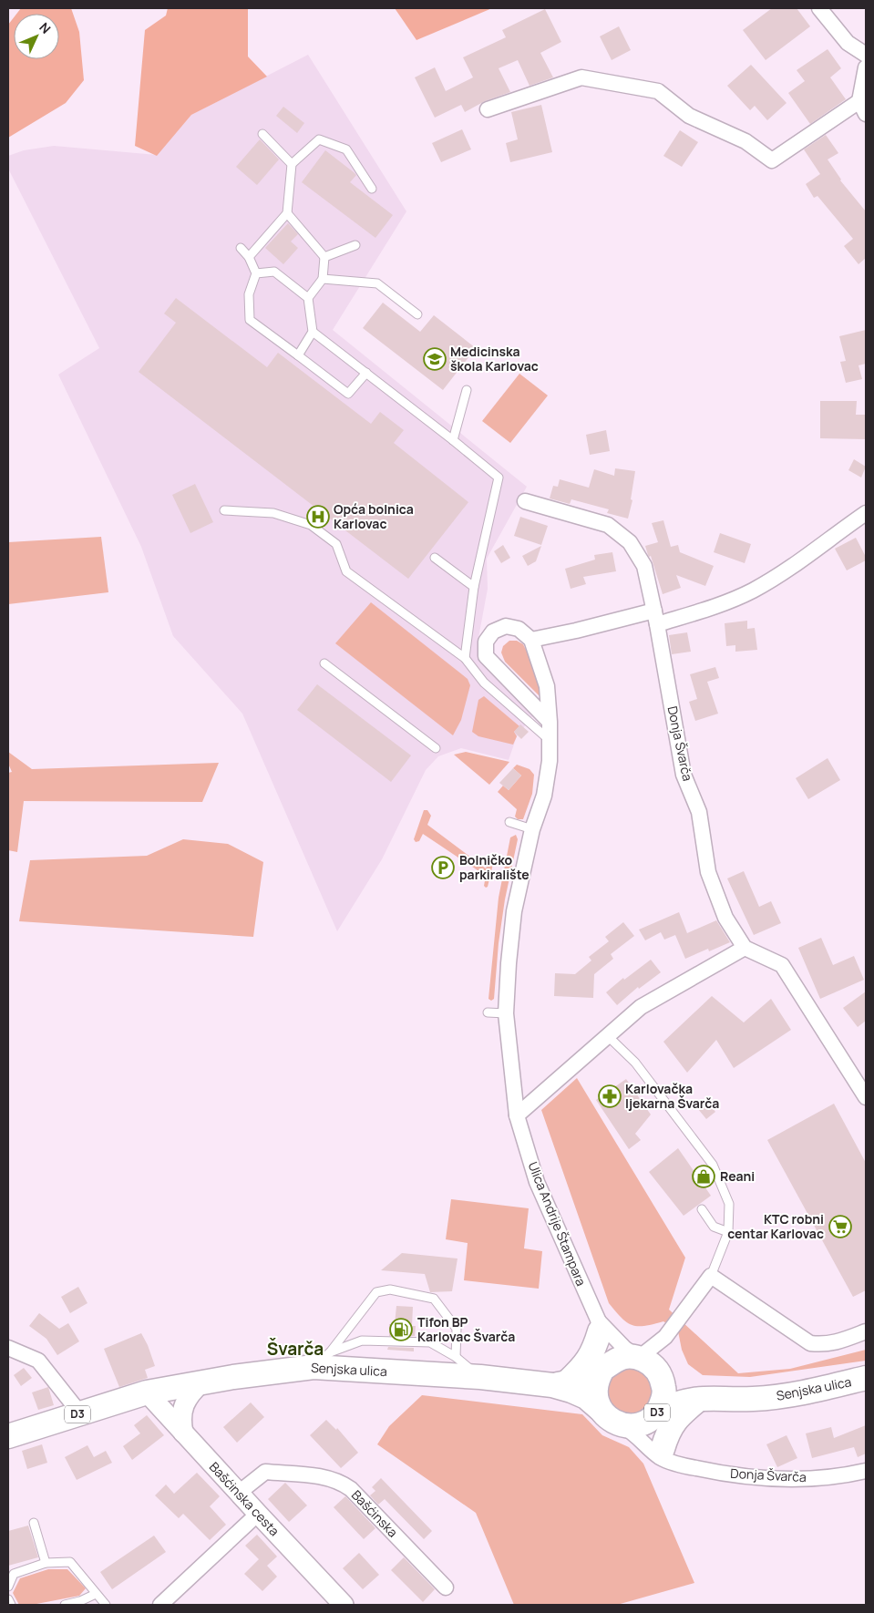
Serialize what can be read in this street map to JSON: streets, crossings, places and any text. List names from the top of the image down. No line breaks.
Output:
{"streets":{"main road":["Senjska ulica","D3"],"street":["Donja Švarča","Ulica Andrije Štampara","Bašćinska cesta","Bašćinska"]},"crossings":[["Donja Švarča","Ulica Andrije Štampara"],["Donja Švarča","Senjska ulica"],["Donja Švarča","D3"],["Ulica Andrije Štampara","Senjska ulica"],["Ulica Andrije Štampara","D3"],["Senjska ulica","D3"],["Senjska ulica","Bašćinska cesta"],["D3","Bašćinska cesta"],["Bašćinska cesta","Bašćinska"]],"districts":["Švarča"],"places":{"school or university":["Medicinska škola Karlovac"],"hospital":["Opća bolnica Karlovac"],"parking":["Bolničko parkiralište"],"pharmacy":["Karlovačka ljekarna Švarča"],"shop":["Reani"],"supermarket":["KTC robni centar Karlovac"],"fuel station":["Tifon BP Karlovac Švarča"]},"north":"top right"}
